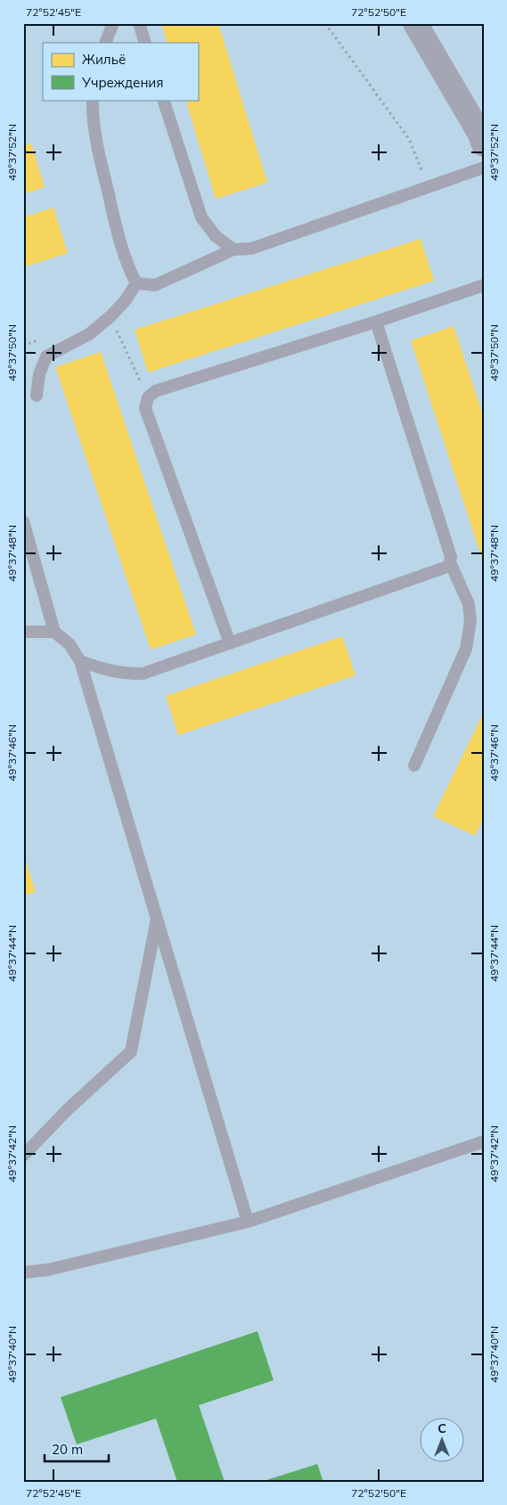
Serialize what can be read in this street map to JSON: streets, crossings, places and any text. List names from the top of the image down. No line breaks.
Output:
{"legend":["Жильё","Учреждения"],"scale_bar":"20 m","north":"top","coordinates":["72°52'45\"E","72°52'50\"E","49°37'52\"N","49°37'50\"N","49°37'48\"N","49°37'46\"N","49°37'44\"N","49°37'42\"N","49°37'40\"N"]}
